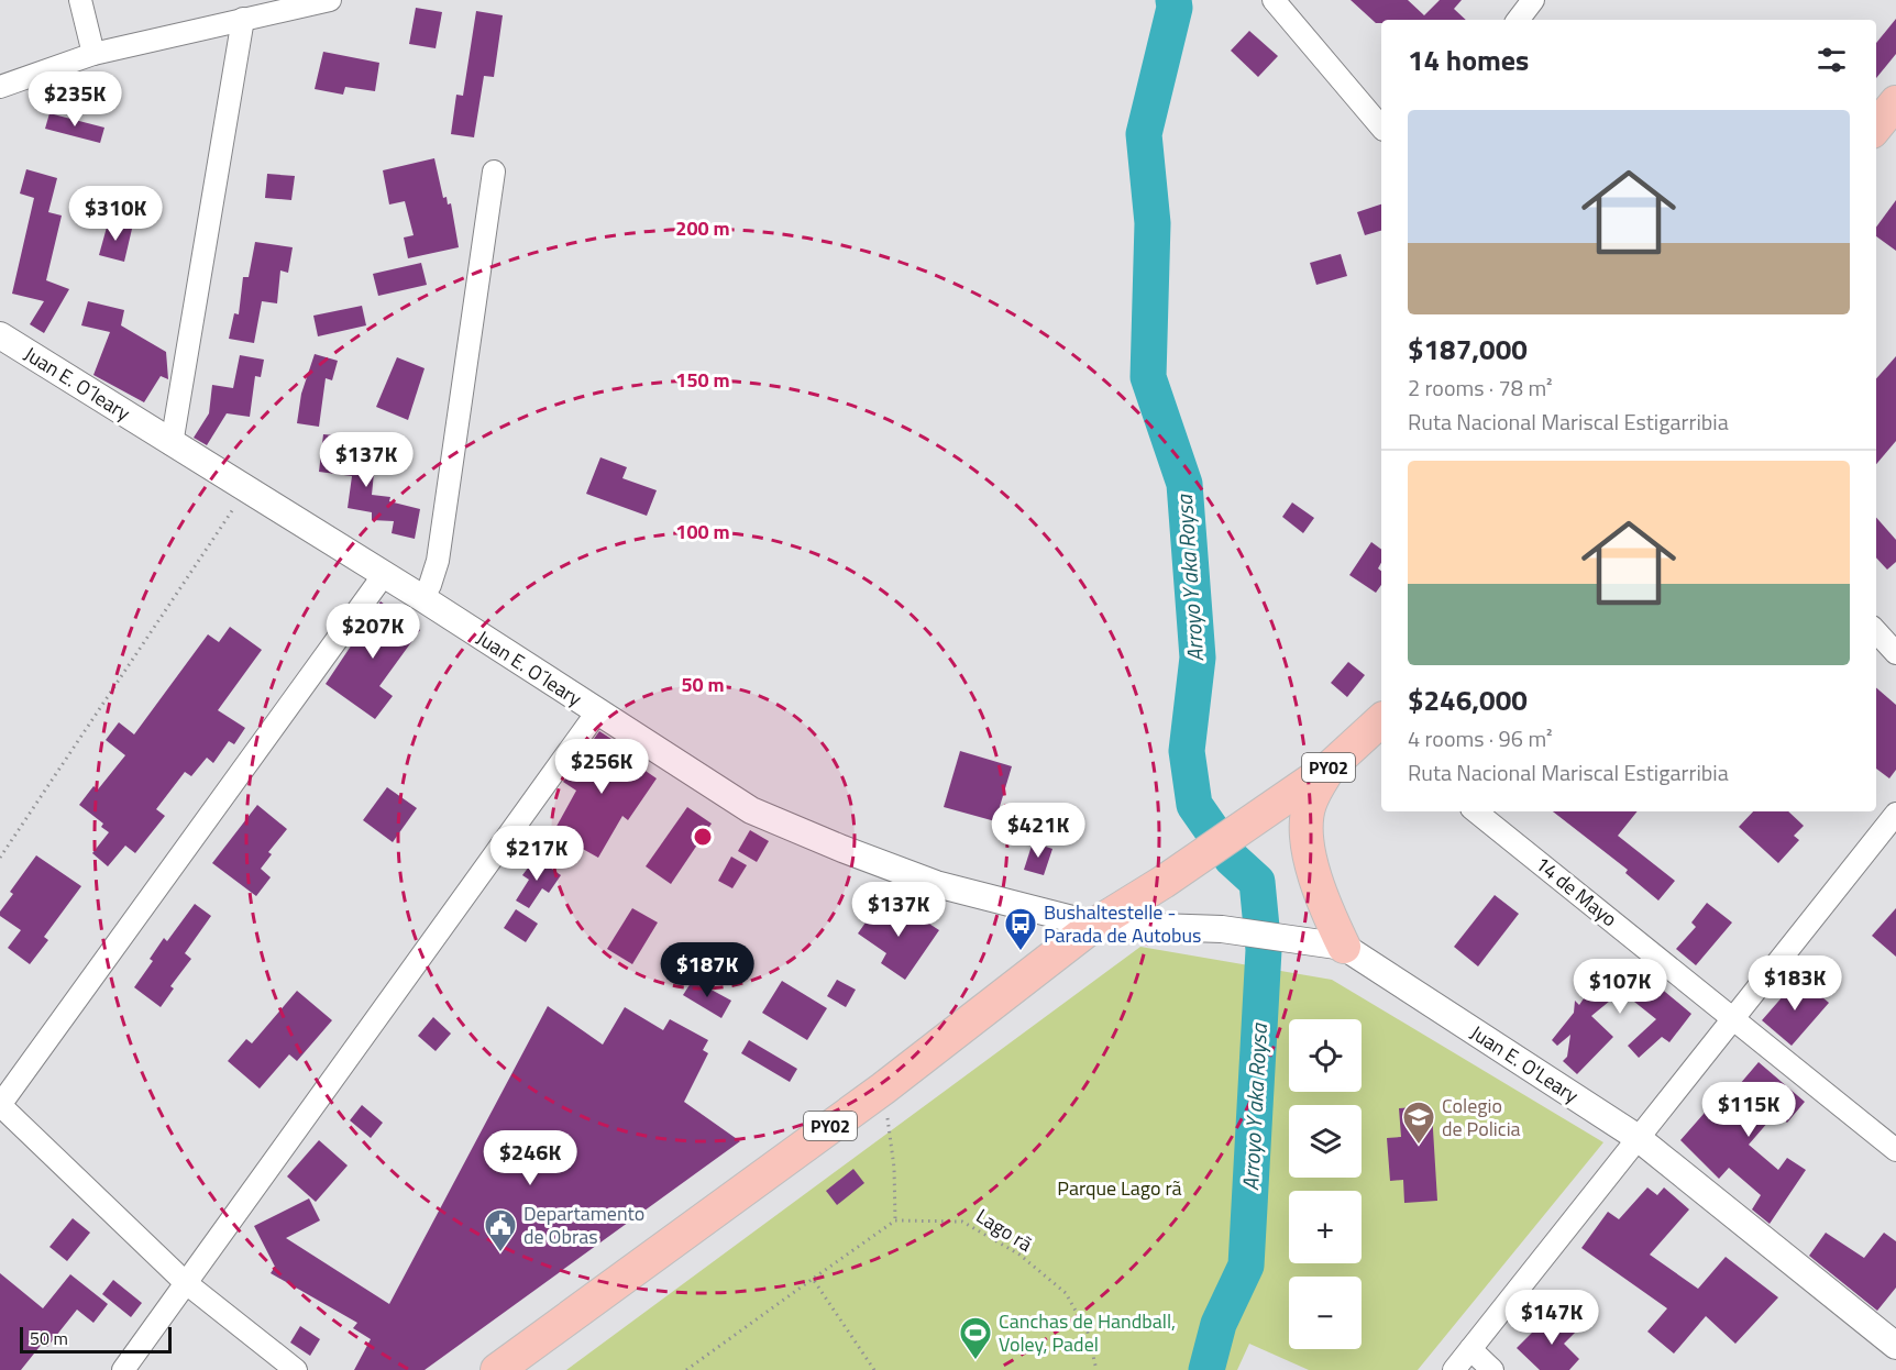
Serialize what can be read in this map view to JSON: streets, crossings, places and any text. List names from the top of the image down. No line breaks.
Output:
{"streets":{"main road":["PY02"],"street":["Juan E. O´leary","14 de Mayo","Juan E. O'Leary"],"path":["Lago rã"]},"crossings":[["Juan E. O´leary","PY02"],["Juan E. O´leary","Juan E. O'Leary"],["PY02","Juan E. O'Leary"]],"water":["Arroyo Y aka Roysa"],"parks":["Parque Lago rã"],"places":{"bus stop":["Bushaltestelle - Parada de Autobus"],"school or university":["Colegio de Policia"],"public building":["Departamento de Obras"],"sports":["Canchas de Handball, Voley, Padel"]},"scale_bar":"50 m","page":{"heading":"14 homes","price":["$235K","$310K","$137K","$207K","$256K","$421K","$217K","$137K","$187K","$183K","$107K","$115K","$246K","$147K"],"list":[{"name":"$187,000","note":"2 rooms · 78 m² · Ruta Nacional Mariscal Estigarribia"},{"name":"$246,000","note":"4 rooms · 96 m² · Ruta Nacional Mariscal Estigarribia"}],"map_buttons":["+","−"],"scale":"50 m"},"rings":["200 m","150 m","100 m","50 m"]}
